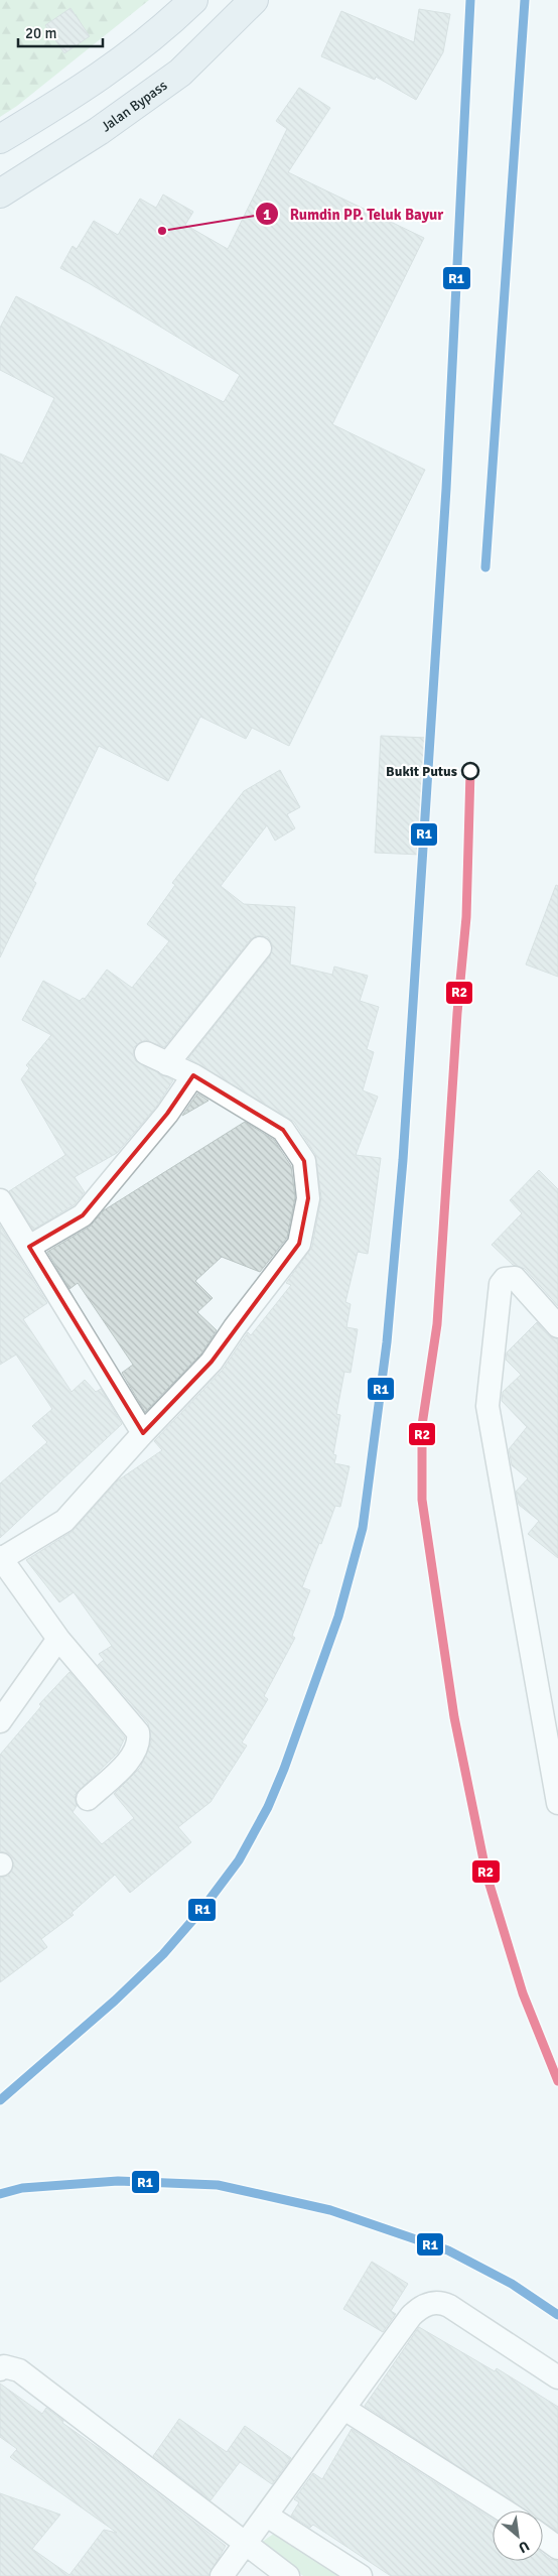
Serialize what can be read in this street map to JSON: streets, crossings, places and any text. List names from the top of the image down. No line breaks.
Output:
{"streets":{"highway":["Jalan Bypass"]},"places":["Rumdin PP. Teluk Bayur","Bukit Putus"],"lines":["transit line R1","transit line R2"],"scale_bar":"20 m","north":"bottom right"}
